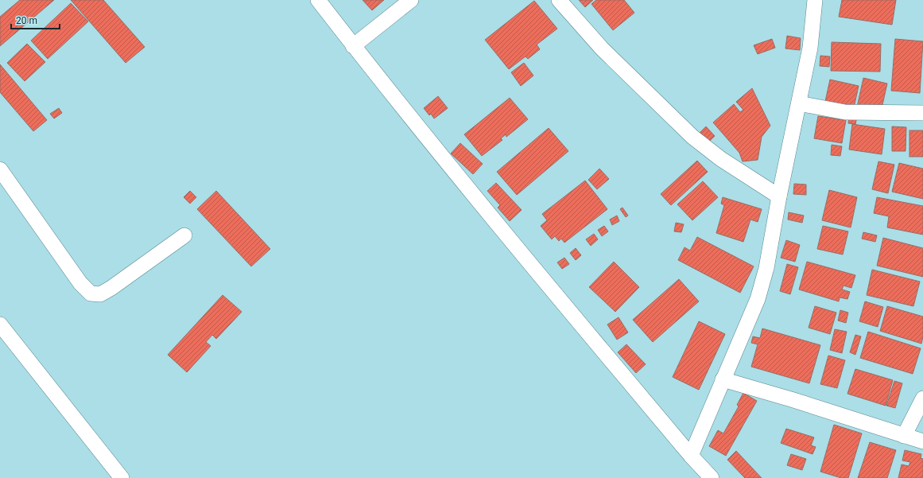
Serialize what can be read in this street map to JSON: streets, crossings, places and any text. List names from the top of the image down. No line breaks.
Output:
{"scale_bar":"20 m"}
